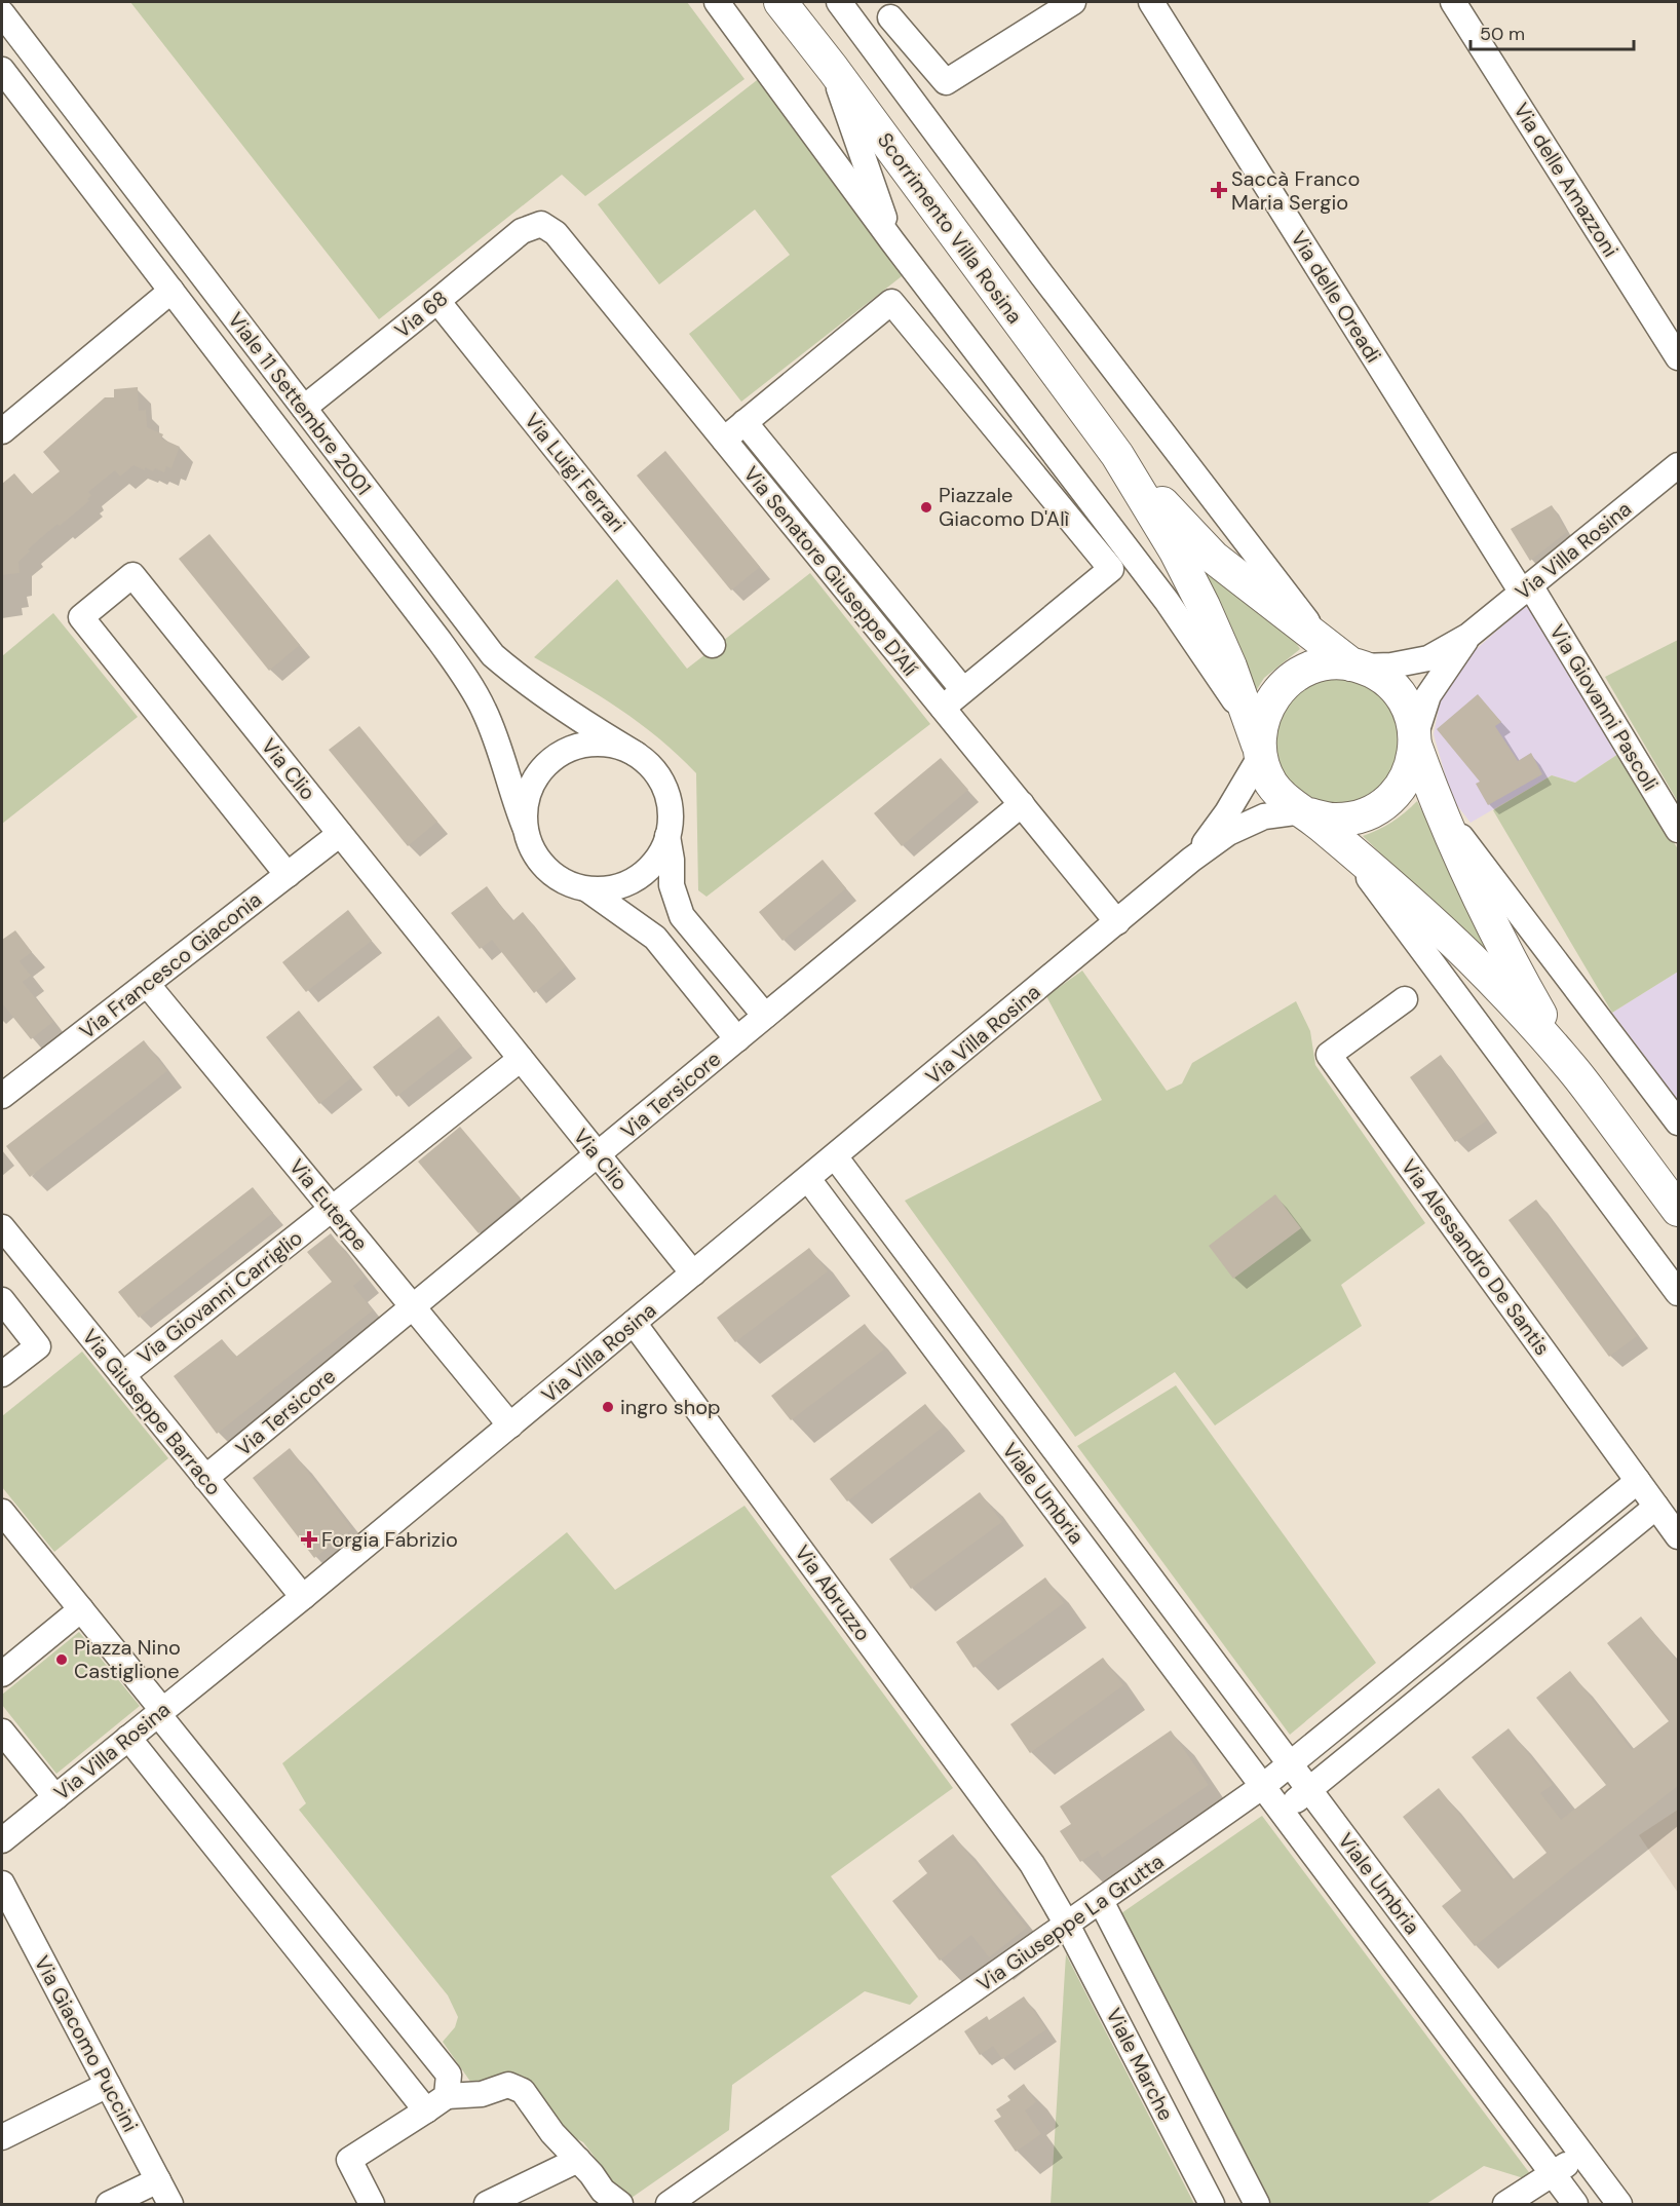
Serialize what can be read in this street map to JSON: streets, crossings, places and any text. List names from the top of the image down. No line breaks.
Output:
{"streets":{"main road":["Scorrimento Villa Rosina"],"street":["Via delle Amazzoni","Via delle Oreadi","Via 68","Viale 11 Settembre 2001","Via Luigi Ferrari","Via Villa Rosina","Via Senatore Giuseppe D'Alí","Via Giovanni Pascoli","Via Clio","Via Francesco Giaconia","Via Tersicore","Via Euterpe","Via Alessandro De Santis","Via Giovanni Carriglio","Via Giuseppe Barraco","Viale Umbria","Via Abruzzo","Via Giuseppe La Grutta","Via Giacomo Puccini","Viale Marche"]},"crossings":[["Scorrimento Villa Rosina","Via Villa Rosina"],["Via delle Oreadi","Via Villa Rosina"],["Via delle Oreadi","Via Giovanni Pascoli"],["Via 68","Viale 11 Settembre 2001"],["Via 68","Via Luigi Ferrari"],["Via 68","Via Senatore Giuseppe D'Alí"],["Via Villa Rosina","Via Senatore Giuseppe D'Alí"],["Via Villa Rosina","Via Giovanni Pascoli"],["Via Villa Rosina","Via Clio"],["Via Villa Rosina","Via Euterpe"],["Via Villa Rosina","Via Giuseppe Barraco"],["Via Villa Rosina","Viale Umbria"],["Via Villa Rosina","Via Abruzzo"],["Via Senatore Giuseppe D'Alí","Via Tersicore"],["Via Clio","Via Francesco Giaconia"],["Via Clio","Via Tersicore"],["Via Clio","Via Giovanni Carriglio"],["Via Francesco Giaconia","Via Euterpe"],["Via Tersicore","Via Euterpe"],["Via Tersicore","Via Giuseppe Barraco"],["Via Euterpe","Via Giovanni Carriglio"],["Via Alessandro De Santis","Via Giuseppe La Grutta"],["Via Giovanni Carriglio","Via Giuseppe Barraco"],["Viale Umbria","Via Giuseppe La Grutta"],["Via Abruzzo","Via Giuseppe La Grutta"],["Via Abruzzo","Viale Marche"],["Via Giuseppe La Grutta","Viale Marche"]],"places":{"health":["Saccà Franco Maria Sergio","Forgia Fabrizio"],"other":["Piazzale Giacomo D'Alì","ingro shop","Piazza Nino Castiglione"]},"scale_bar":"50 m"}
